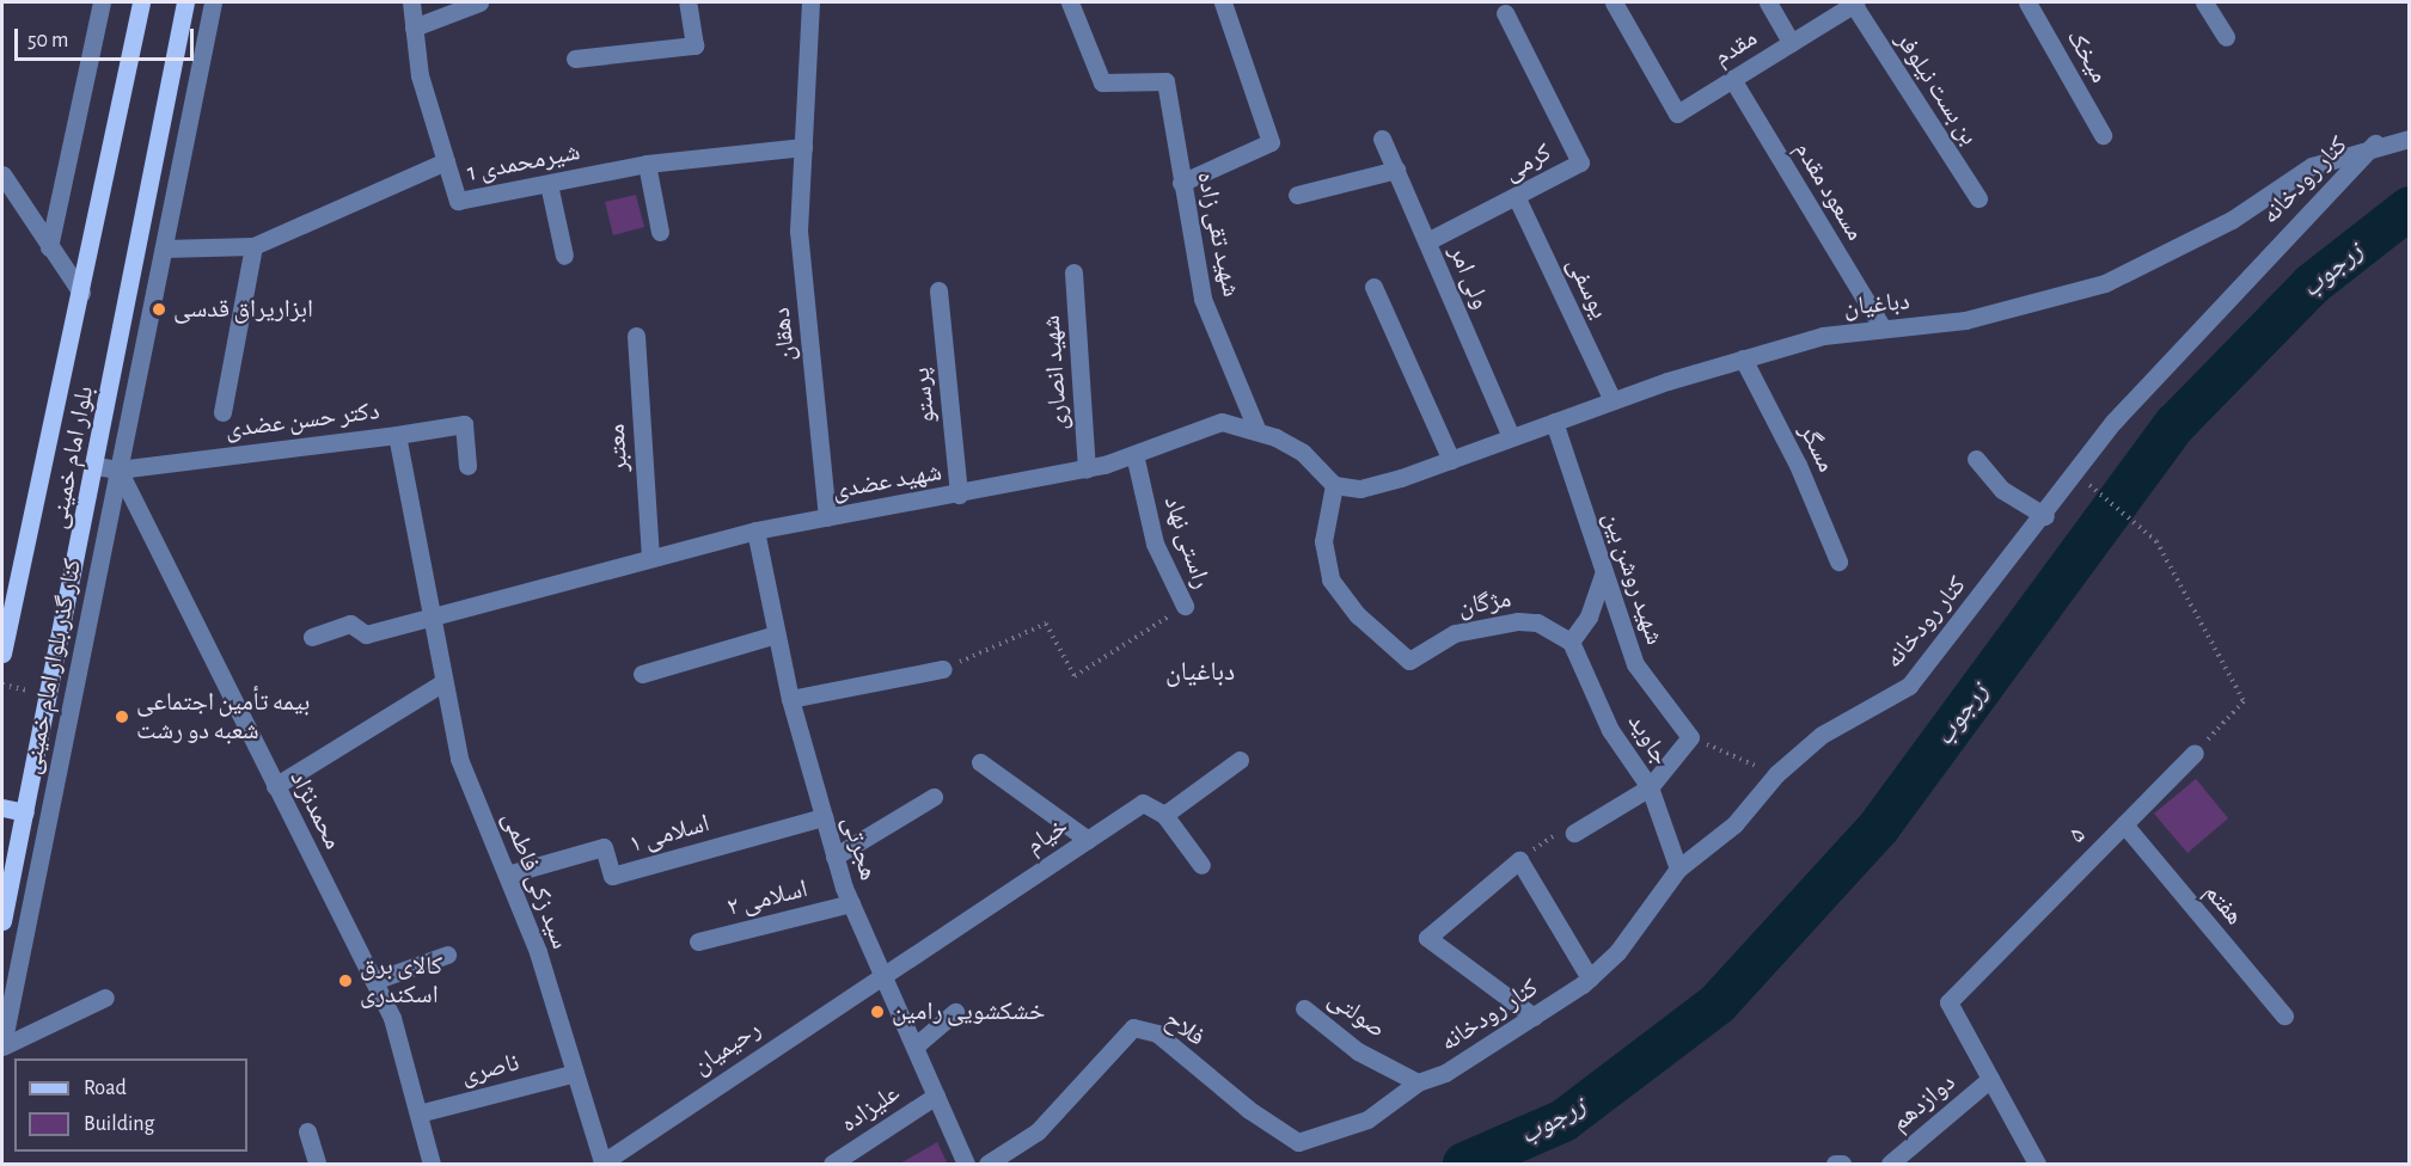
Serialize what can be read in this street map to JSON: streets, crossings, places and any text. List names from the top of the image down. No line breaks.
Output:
{"streets":{"main road":["بلوار امام خمینی"],"street":["مقدم","میخک","بن بست نیلوفر","شیرمحمدی 1","کرمی","کنار رودخانه","مسعود مقدم","شهید تقی زاده","ولی امر","یوسفی","دباغیان","دهقان","شهید انصاری","پرستو","دکتر حسن عضدی","معتبر","مسگر","شهید عضدی","راستی نهاد","شهید روشن بین","مژگان","کنار گذر بلوار امام خمینی","جاوید","محمدنژاد","اسلامی ۱","۵","خیام","هجرتی","سید زکی فاطمی","اسلامی ۲","هفتم","صولتی","فلاح","رحیمیان","ناصری","دوازدهم","علیزاده"]},"crossings":[["مقدم","بن بست نیلوفر"],["مقدم","مسعود مقدم"],["شیرمحمدی 1","دهقان"],["کرمی","ولی امر"],["کرمی","یوسفی"],["کنار رودخانه","دباغیان"],["کنار رودخانه","جاوید"],["کنار رودخانه","صولتی"],["کنار رودخانه","فلاح"],["مسعود مقدم","دباغیان"],["شهید تقی زاده","شهید عضدی"],["ولی امر","دباغیان"],["یوسفی","دباغیان"],["دباغیان","مسگر"],["دباغیان","شهید عضدی"],["دباغیان","شهید روشن بین"],["دباغیان","مژگان"],["دهقان","شهید عضدی"],["شهید انصاری","شهید عضدی"],["پرستو","شهید عضدی"],["دکتر حسن عضدی","شهید عضدی"],["دکتر حسن عضدی","کنار گذر بلوار امام خمینی"],["دکتر حسن عضدی","محمدنژاد"],["دکتر حسن عضدی","سید زکی فاطمی"],["معتبر","شهید عضدی"],["شهید عضدی","راستی نهاد"],["شهید عضدی","مژگان"],["شهید عضدی","هجرتی"],["شهید عضدی","سید زکی فاطمی"],["مژگان","جاوید"],["کنار گذر بلوار امام خمینی","محمدنژاد"],["محمدنژاد","ناصری"],["اسلامی ۱","هجرتی"],["اسلامی ۱","سید زکی فاطمی"],["۵","هفتم"],["۵","دوازدهم"],["خیام","هجرتی"],["خیام","رحیمیان"],["هجرتی","اسلامی ۲"],["هجرتی","رحیمیان"],["هجرتی","علیزاده"],["سید زکی فاطمی","رحیمیان"],["سید زکی فاطمی","ناصری"]],"districts":["دباغیان"],"water":["زرجوب"],"places":["ابزاریراق قدسی","بیمه تأمین اجتماعی شعبه دو رشت","کالای برق اسکندری","خشکشویی رامین"],"legend":["Road","Building"],"scale_bar":"50 m"}
